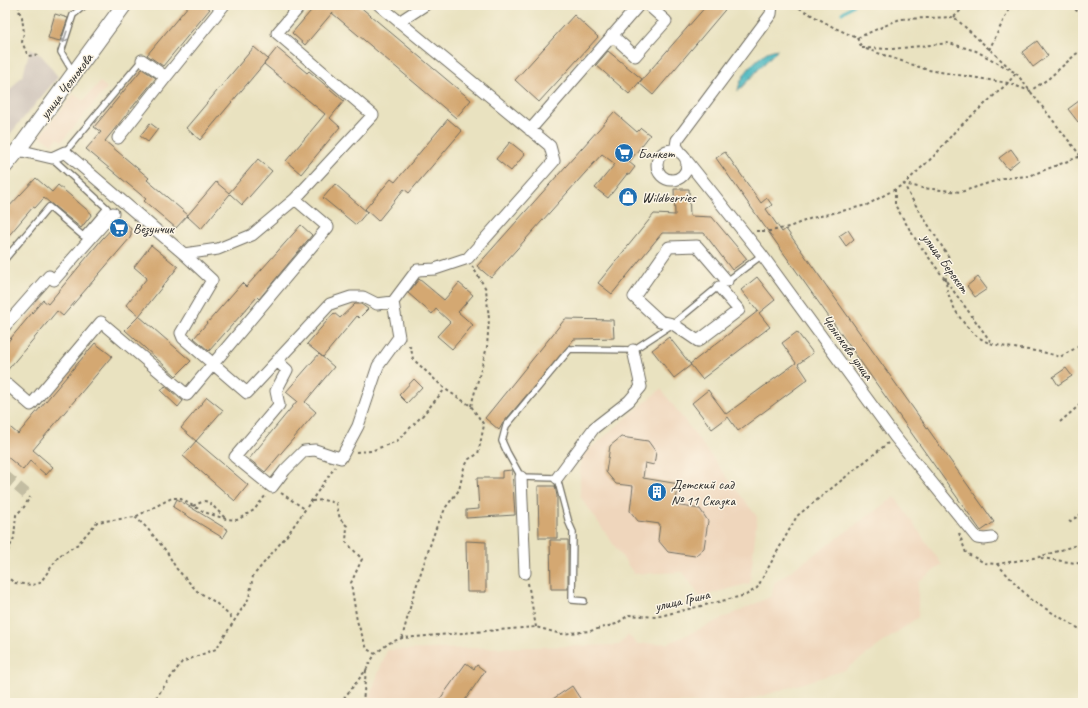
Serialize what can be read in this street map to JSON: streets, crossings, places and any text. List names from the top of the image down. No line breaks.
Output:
{"streets":{"main road":["улица Челнокова"],"street":["Челнокова улица"],"path":["улица Берекет","улица Грина"]},"crossings":[["Челнокова улица","улица Грина"]],"places":{"supermarket":["Банкет","Везунчик"],"shop":["Wildberries"],"building":["Детский сад № 11 Сказка"]}}
